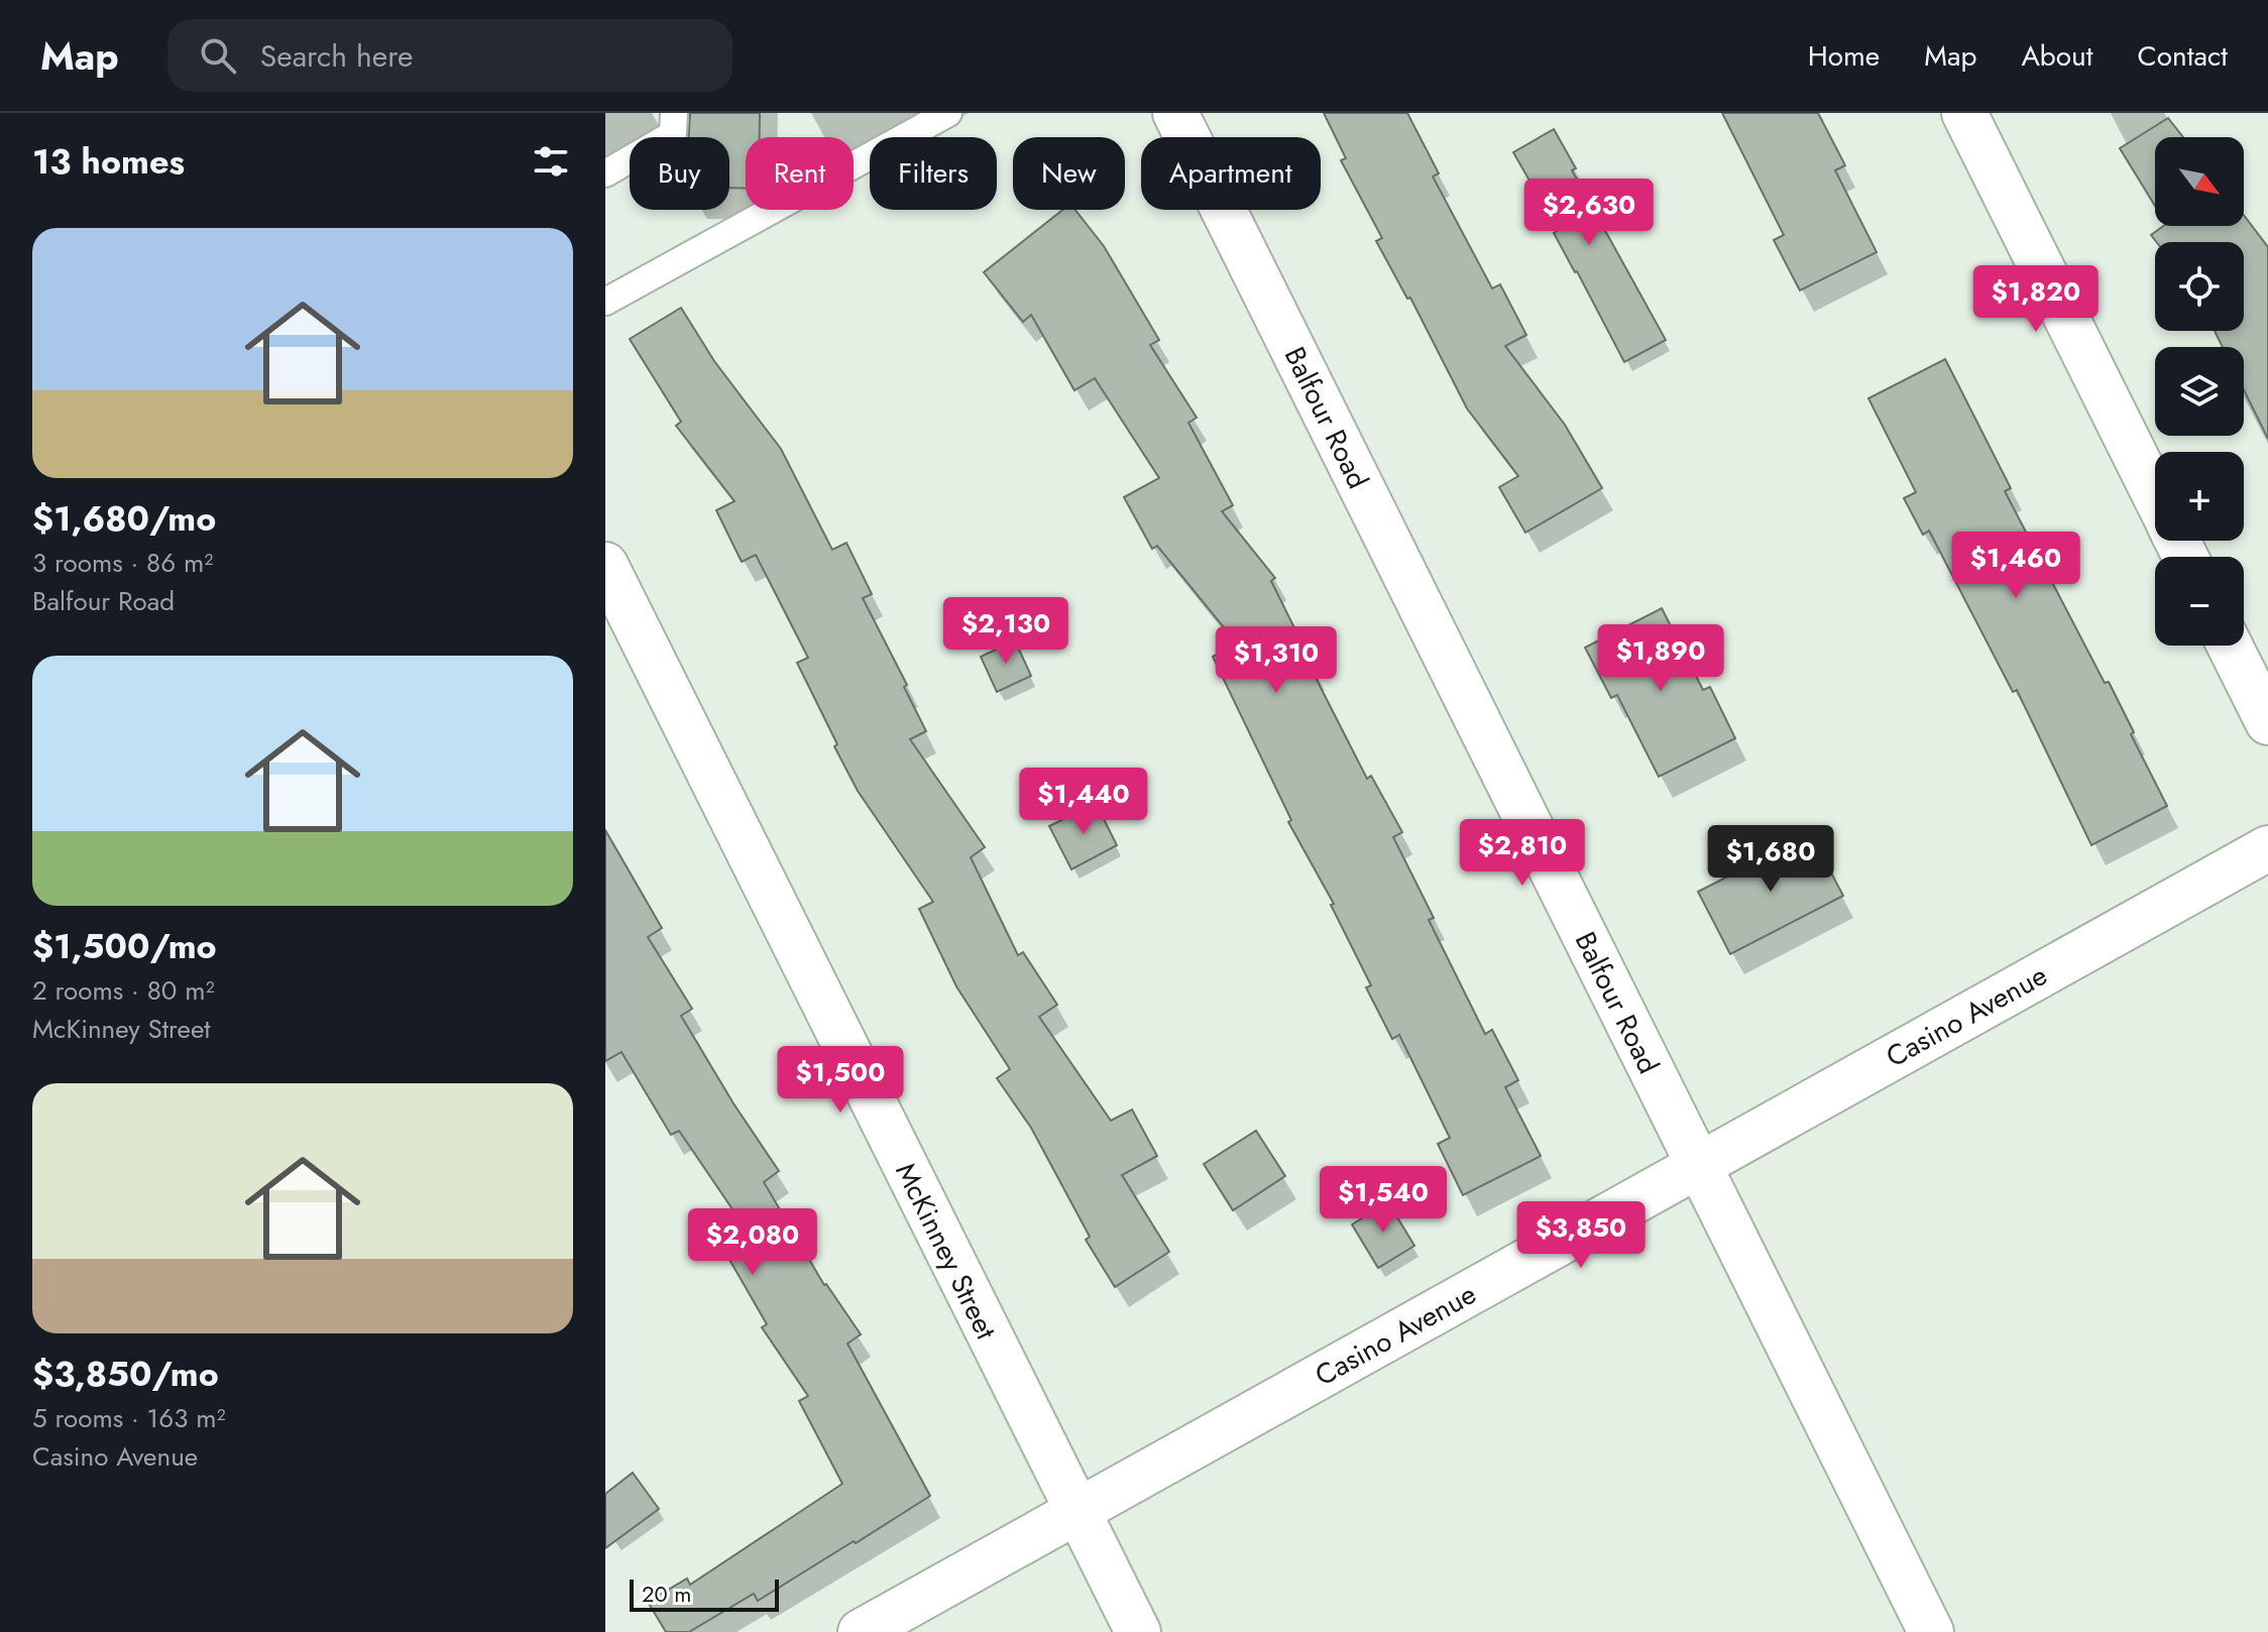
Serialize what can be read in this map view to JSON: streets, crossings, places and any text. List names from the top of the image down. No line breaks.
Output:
{"streets":{"street":["Balfour Road","Casino Avenue","McKinney Street"]},"crossings":[["Balfour Road","Casino Avenue"],["Casino Avenue","McKinney Street"]],"scale_bar":"20 m","north":"bottom right","page":{"header":"Map","search":"Search here","nav":["Home","Map","About","Contact"],"heading":"13 homes","map_buttons":["+","−"],"chip":["Buy","Rent","Filters","New","Apartment"],"price":["$2,630","$1,820","$1,460","$2,130","$1,890","$1,310","$1,440","$2,810","$1,680","$1,500","$1,540","$3,850","$2,080"],"list":[{"name":"$1,680/mo","note":"3 rooms · 86 m² · Balfour Road"},{"name":"$1,500/mo","note":"2 rooms · 80 m² · McKinney Street"},{"name":"$3,850/mo","note":"5 rooms · 163 m² · Casino Avenue"}],"scale":"20 m"}}
